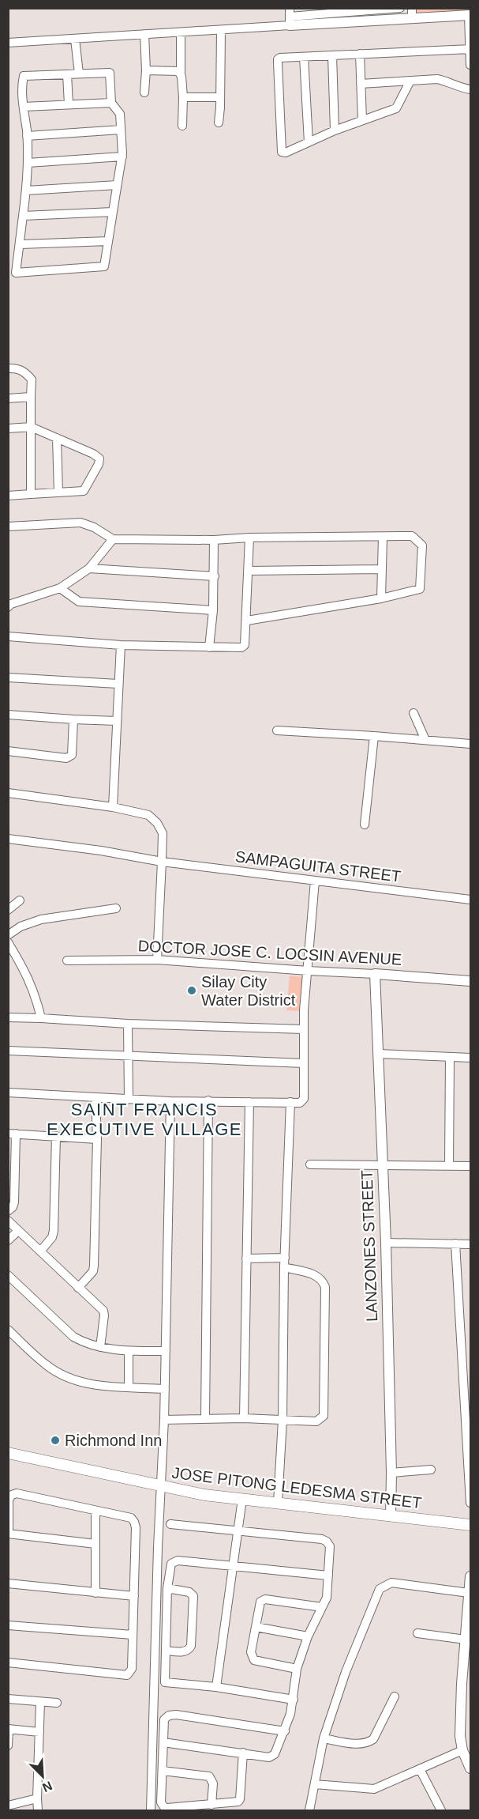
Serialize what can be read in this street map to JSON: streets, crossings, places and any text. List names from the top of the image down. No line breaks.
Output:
{"streets":{"main road":["JOSE PITONG LEDESMA STREET"],"street":["SAMPAGUITA STREET","DOCTOR JOSE C. LOCSIN AVENUE","LANZONES STREET"]},"crossings":[["DOCTOR JOSE C. LOCSIN AVENUE","LANZONES STREET"],["LANZONES STREET","JOSE PITONG LEDESMA STREET"]],"districts":["SAINT FRANCIS EXECUTIVE VILLAGE"],"places":["Silay City Water District","Richmond Inn"],"north":"bottom right"}
